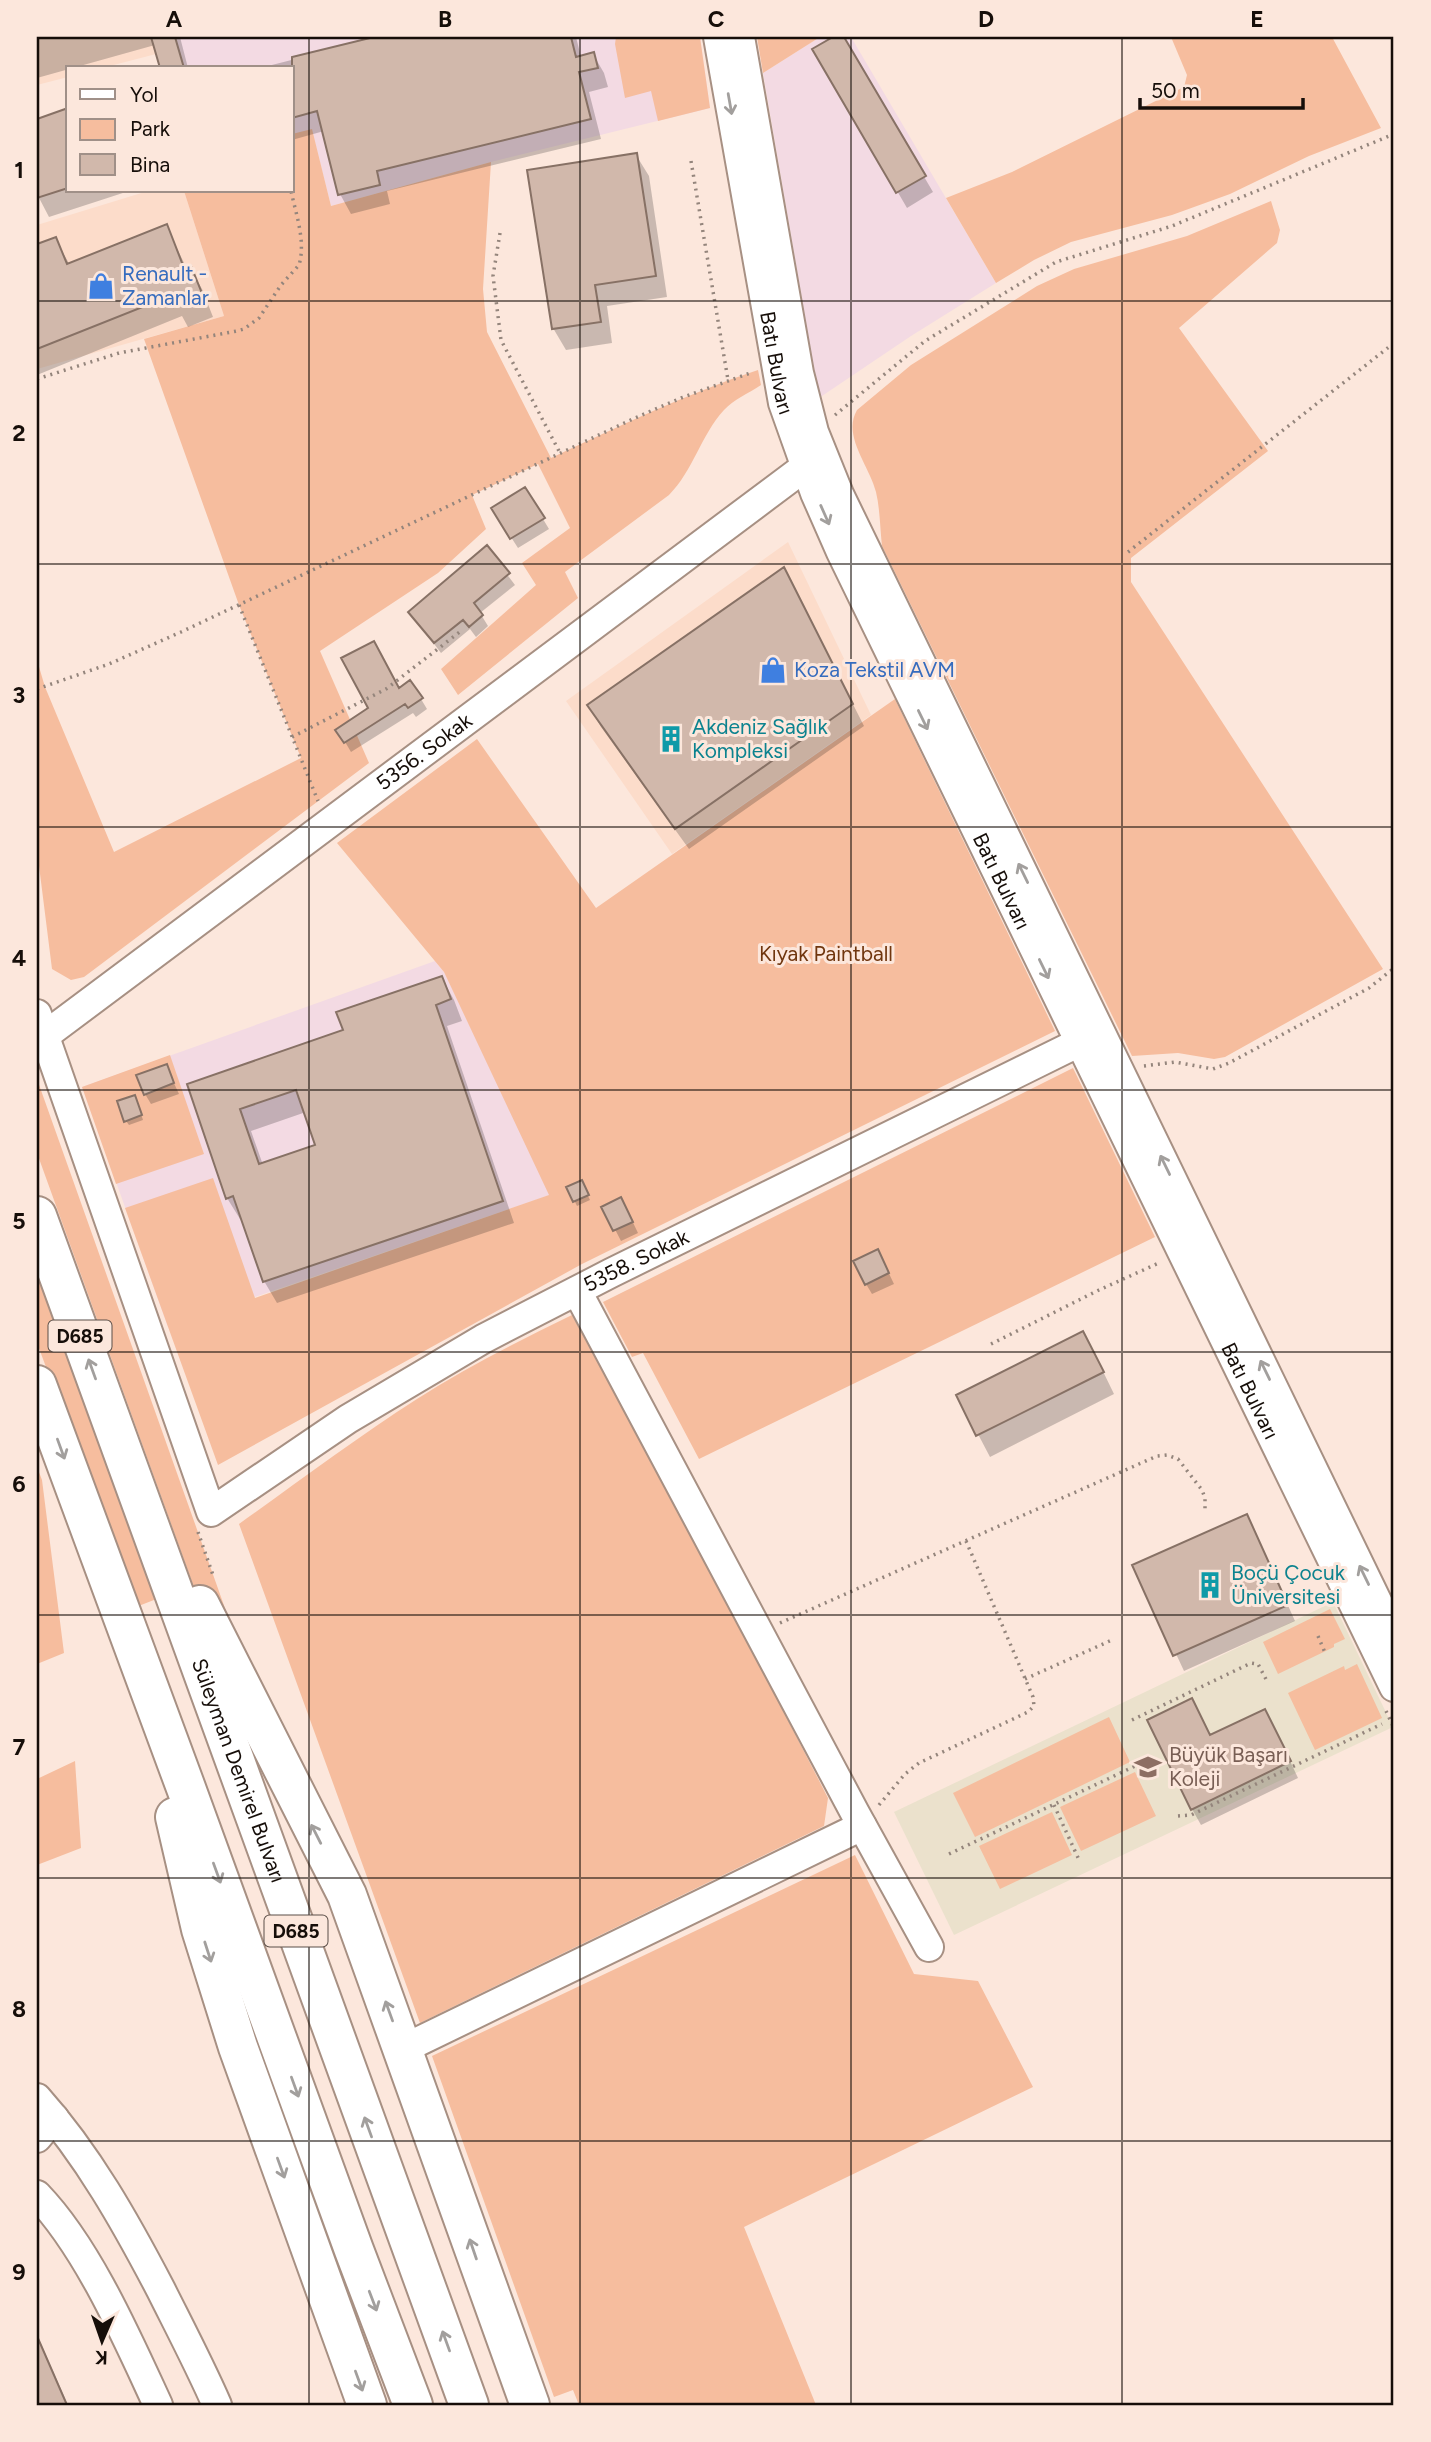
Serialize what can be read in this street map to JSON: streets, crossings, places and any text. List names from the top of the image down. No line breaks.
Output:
{"streets":{"highway":["D685","Süleyman Demirel Bulvarı"],"street":["Batı Bulvarı","5356. Sokak","5358. Sokak"]},"crossings":[["Batı Bulvarı","5356. Sokak"],["Batı Bulvarı","5358. Sokak"],["5356. Sokak","5358. Sokak"]],"parks":["Kıyak Paintball"],"places":{"shop":["Renault - Zamanlar","Koza Tekstil AVM"],"building":["Akdeniz Sağlık Kompleksi","Boçü Çocuk Üniversitesi"],"school or university":["Büyük Başarı Koleji"]},"legend":["Yol","Park","Bina"],"scale_bar":"50 m","north":"bottom","grid":{"columns":["A","B","C","D","E"],"rows":["1","2","3","4","5","6","7","8","9"]}}
